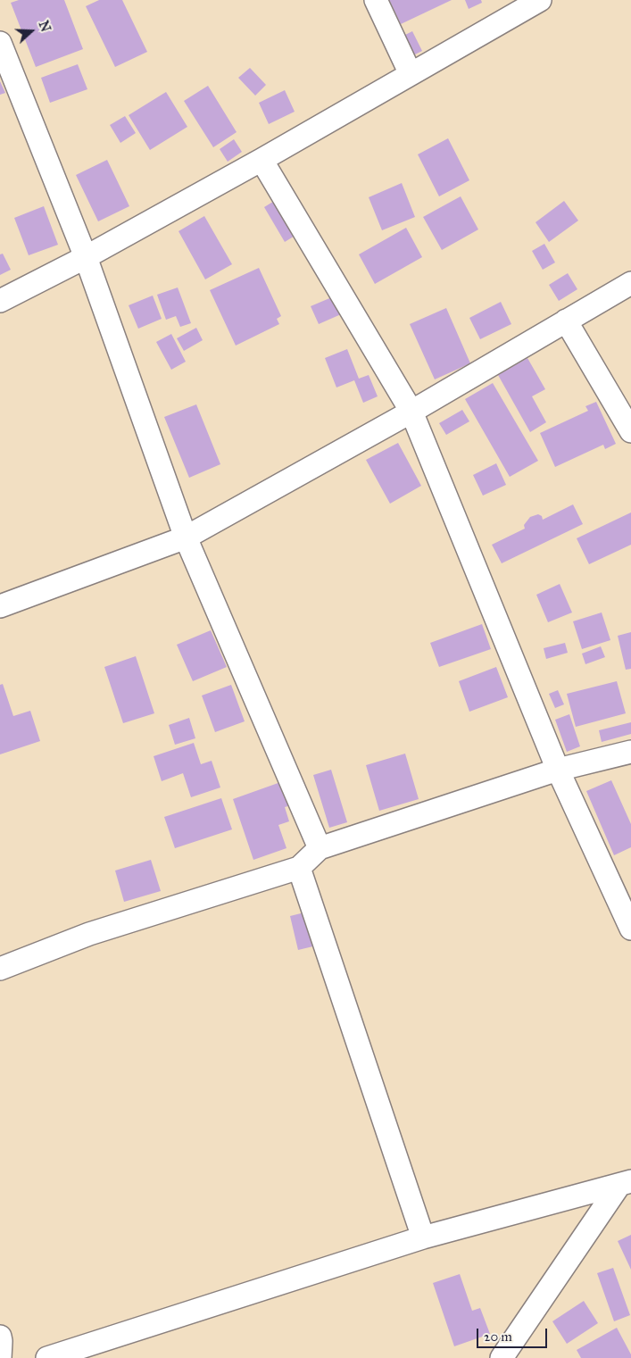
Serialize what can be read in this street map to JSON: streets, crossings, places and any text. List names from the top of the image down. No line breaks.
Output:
{"scale_bar":"20 m","north":"right"}
